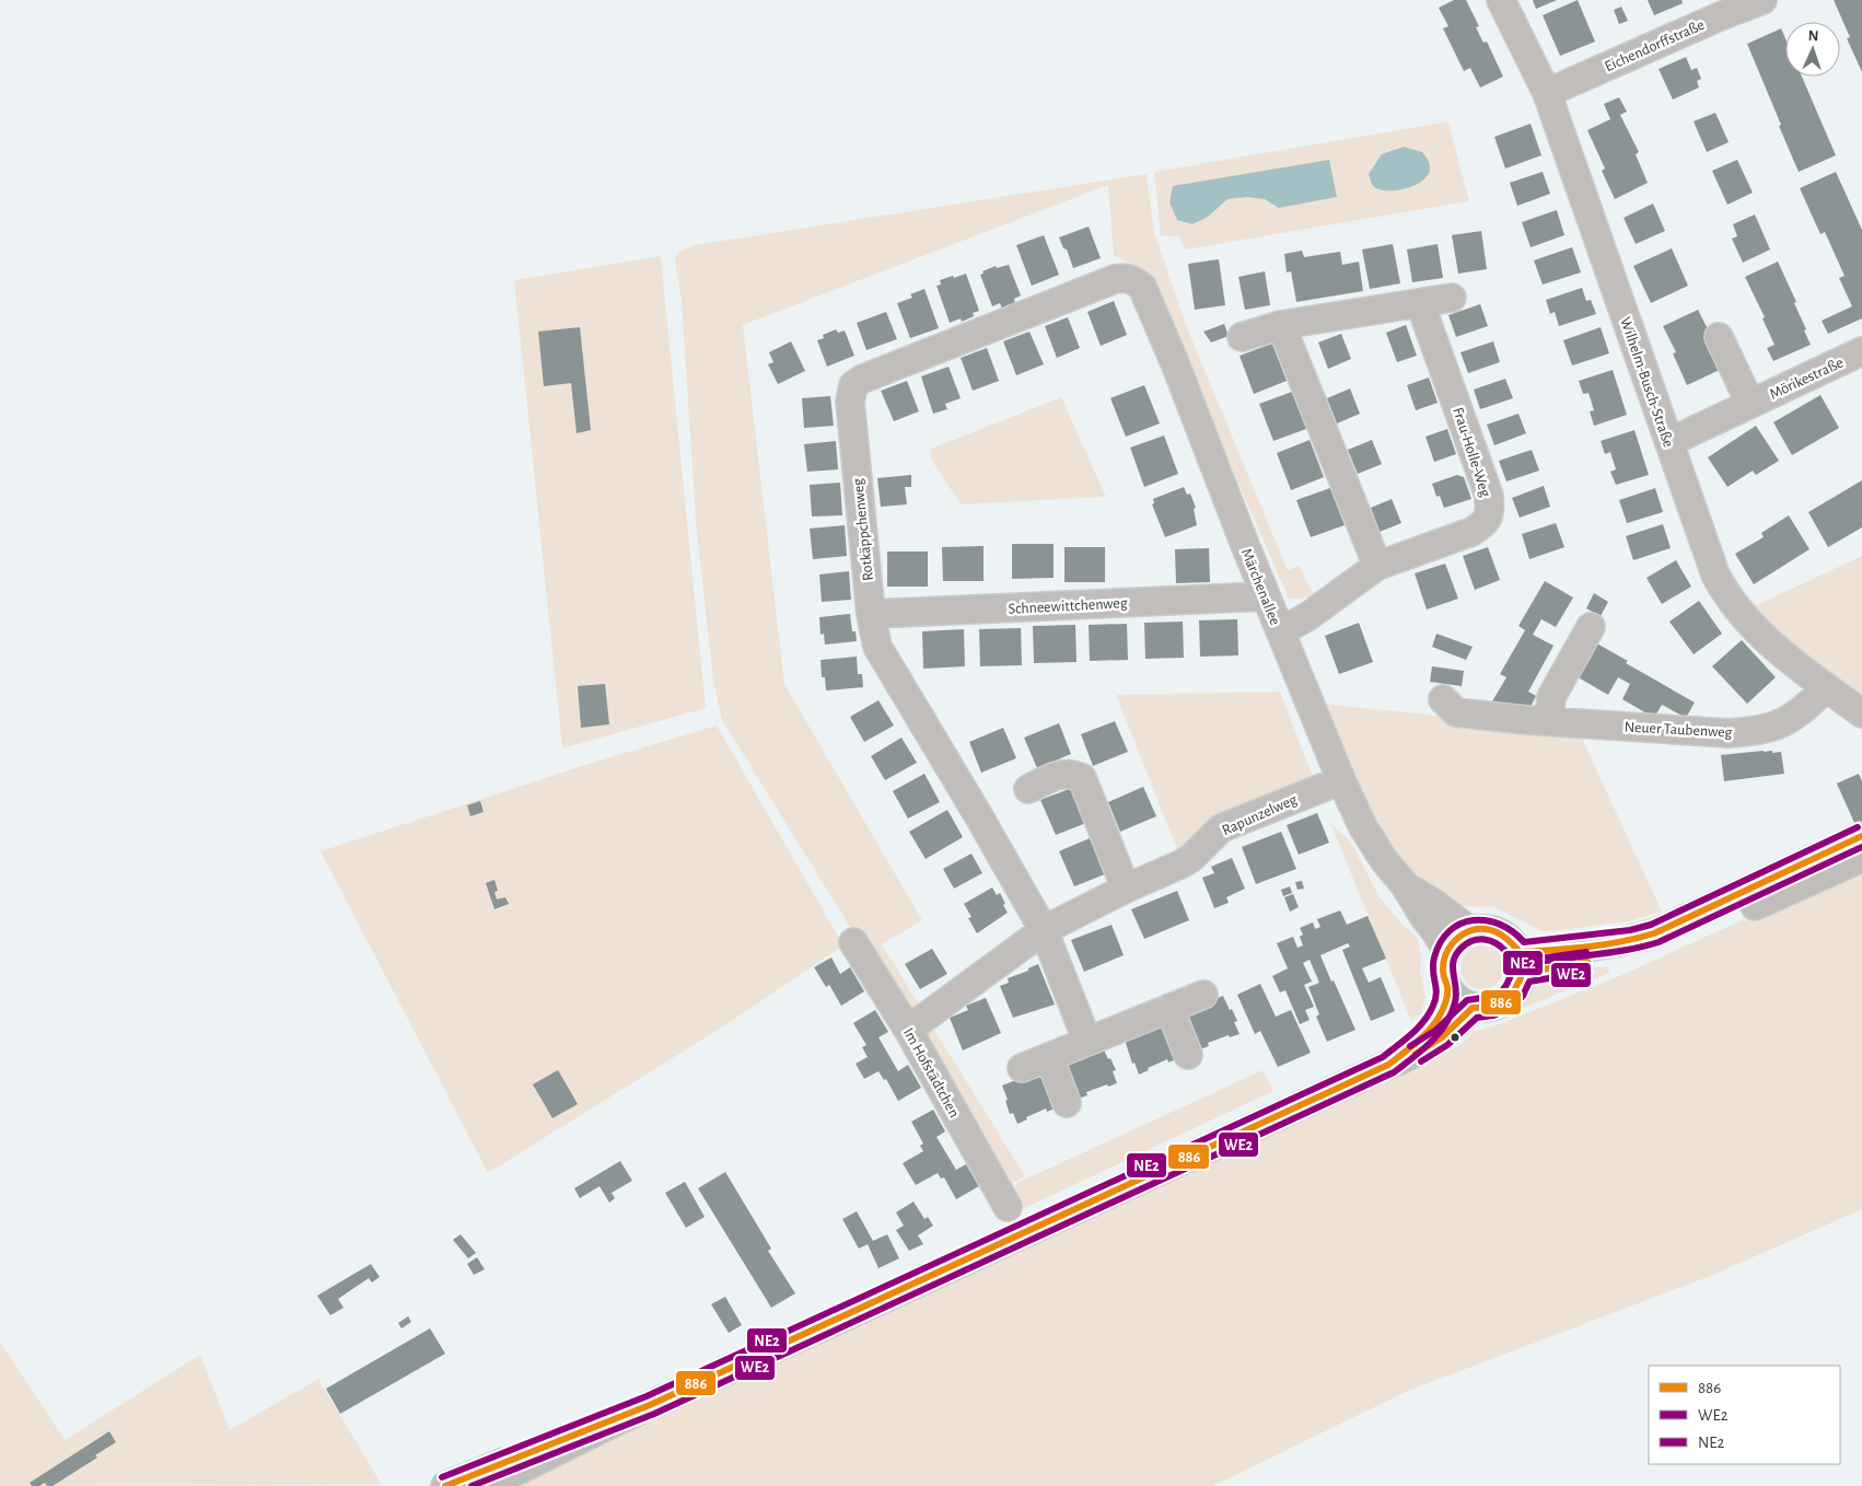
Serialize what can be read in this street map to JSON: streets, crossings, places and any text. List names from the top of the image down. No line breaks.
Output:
{"streets":{"street":["Eichendorffstraße","Mörikestraße","Wilhelm-Busch-Straße","Frau-Holle-Weg","Rotkäppchenweg","Märchenallee","Schneewittchenweg","Neuer Taubenweg","Rapunzelweg","Im Hofstädtchen"]},"crossings":[["Eichendorffstraße","Wilhelm-Busch-Straße"],["Mörikestraße","Wilhelm-Busch-Straße"],["Wilhelm-Busch-Straße","Neuer Taubenweg"],["Frau-Holle-Weg","Märchenallee"],["Rotkäppchenweg","Märchenallee"],["Rotkäppchenweg","Schneewittchenweg"],["Rotkäppchenweg","Rapunzelweg"],["Märchenallee","Schneewittchenweg"],["Märchenallee","Rapunzelweg"],["Rapunzelweg","Im Hofstädtchen"]],"lines":["transit line NE2","transit line 886","transit line WE2"],"legend":["886","WE2","NE2"],"north":"top"}
